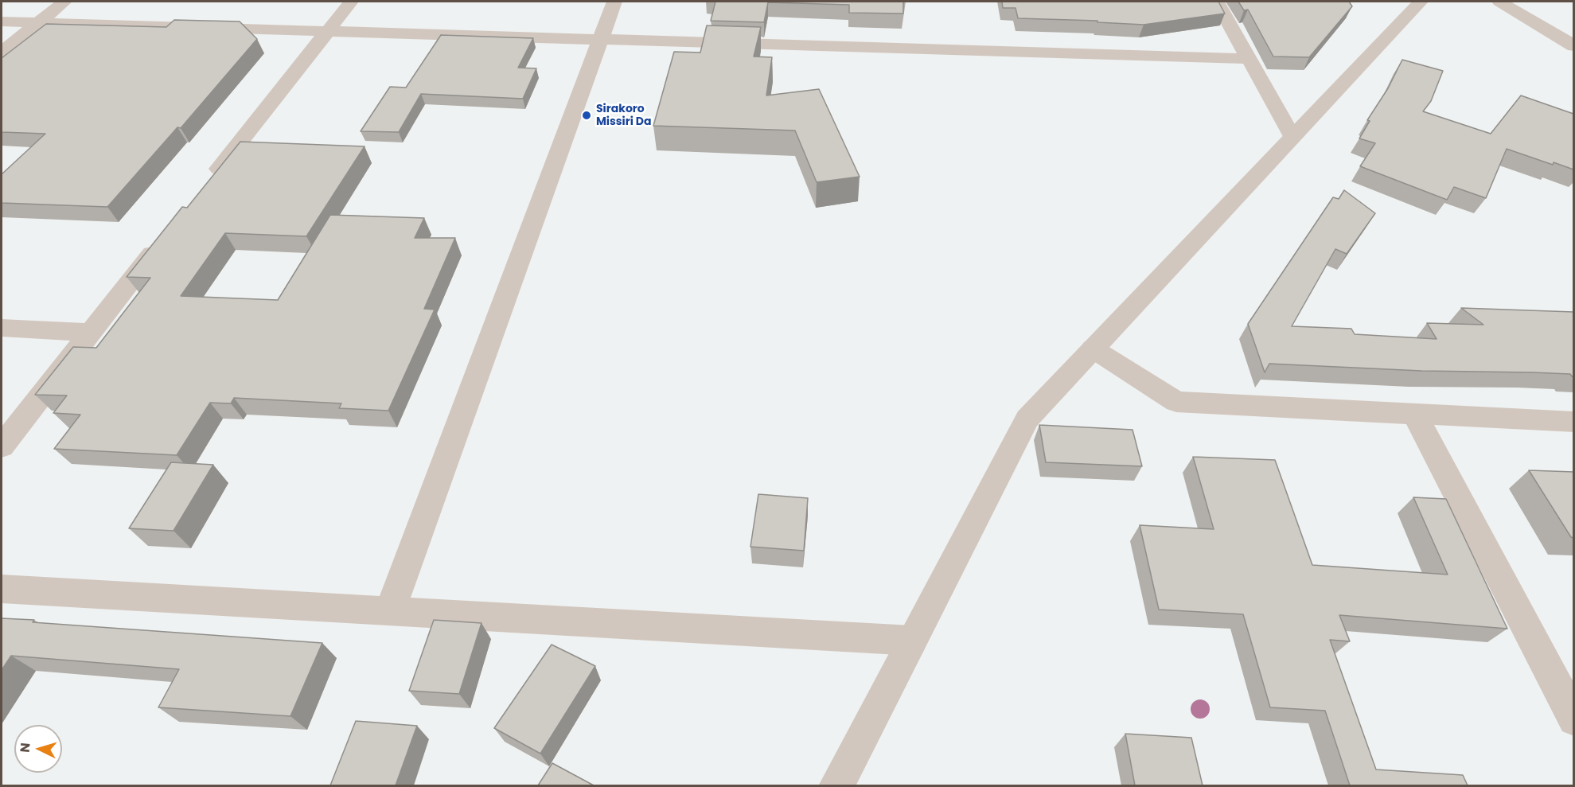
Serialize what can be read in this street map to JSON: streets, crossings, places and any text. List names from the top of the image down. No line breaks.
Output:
{"places":["Sirakoro Missiri Da"],"north":"left"}
